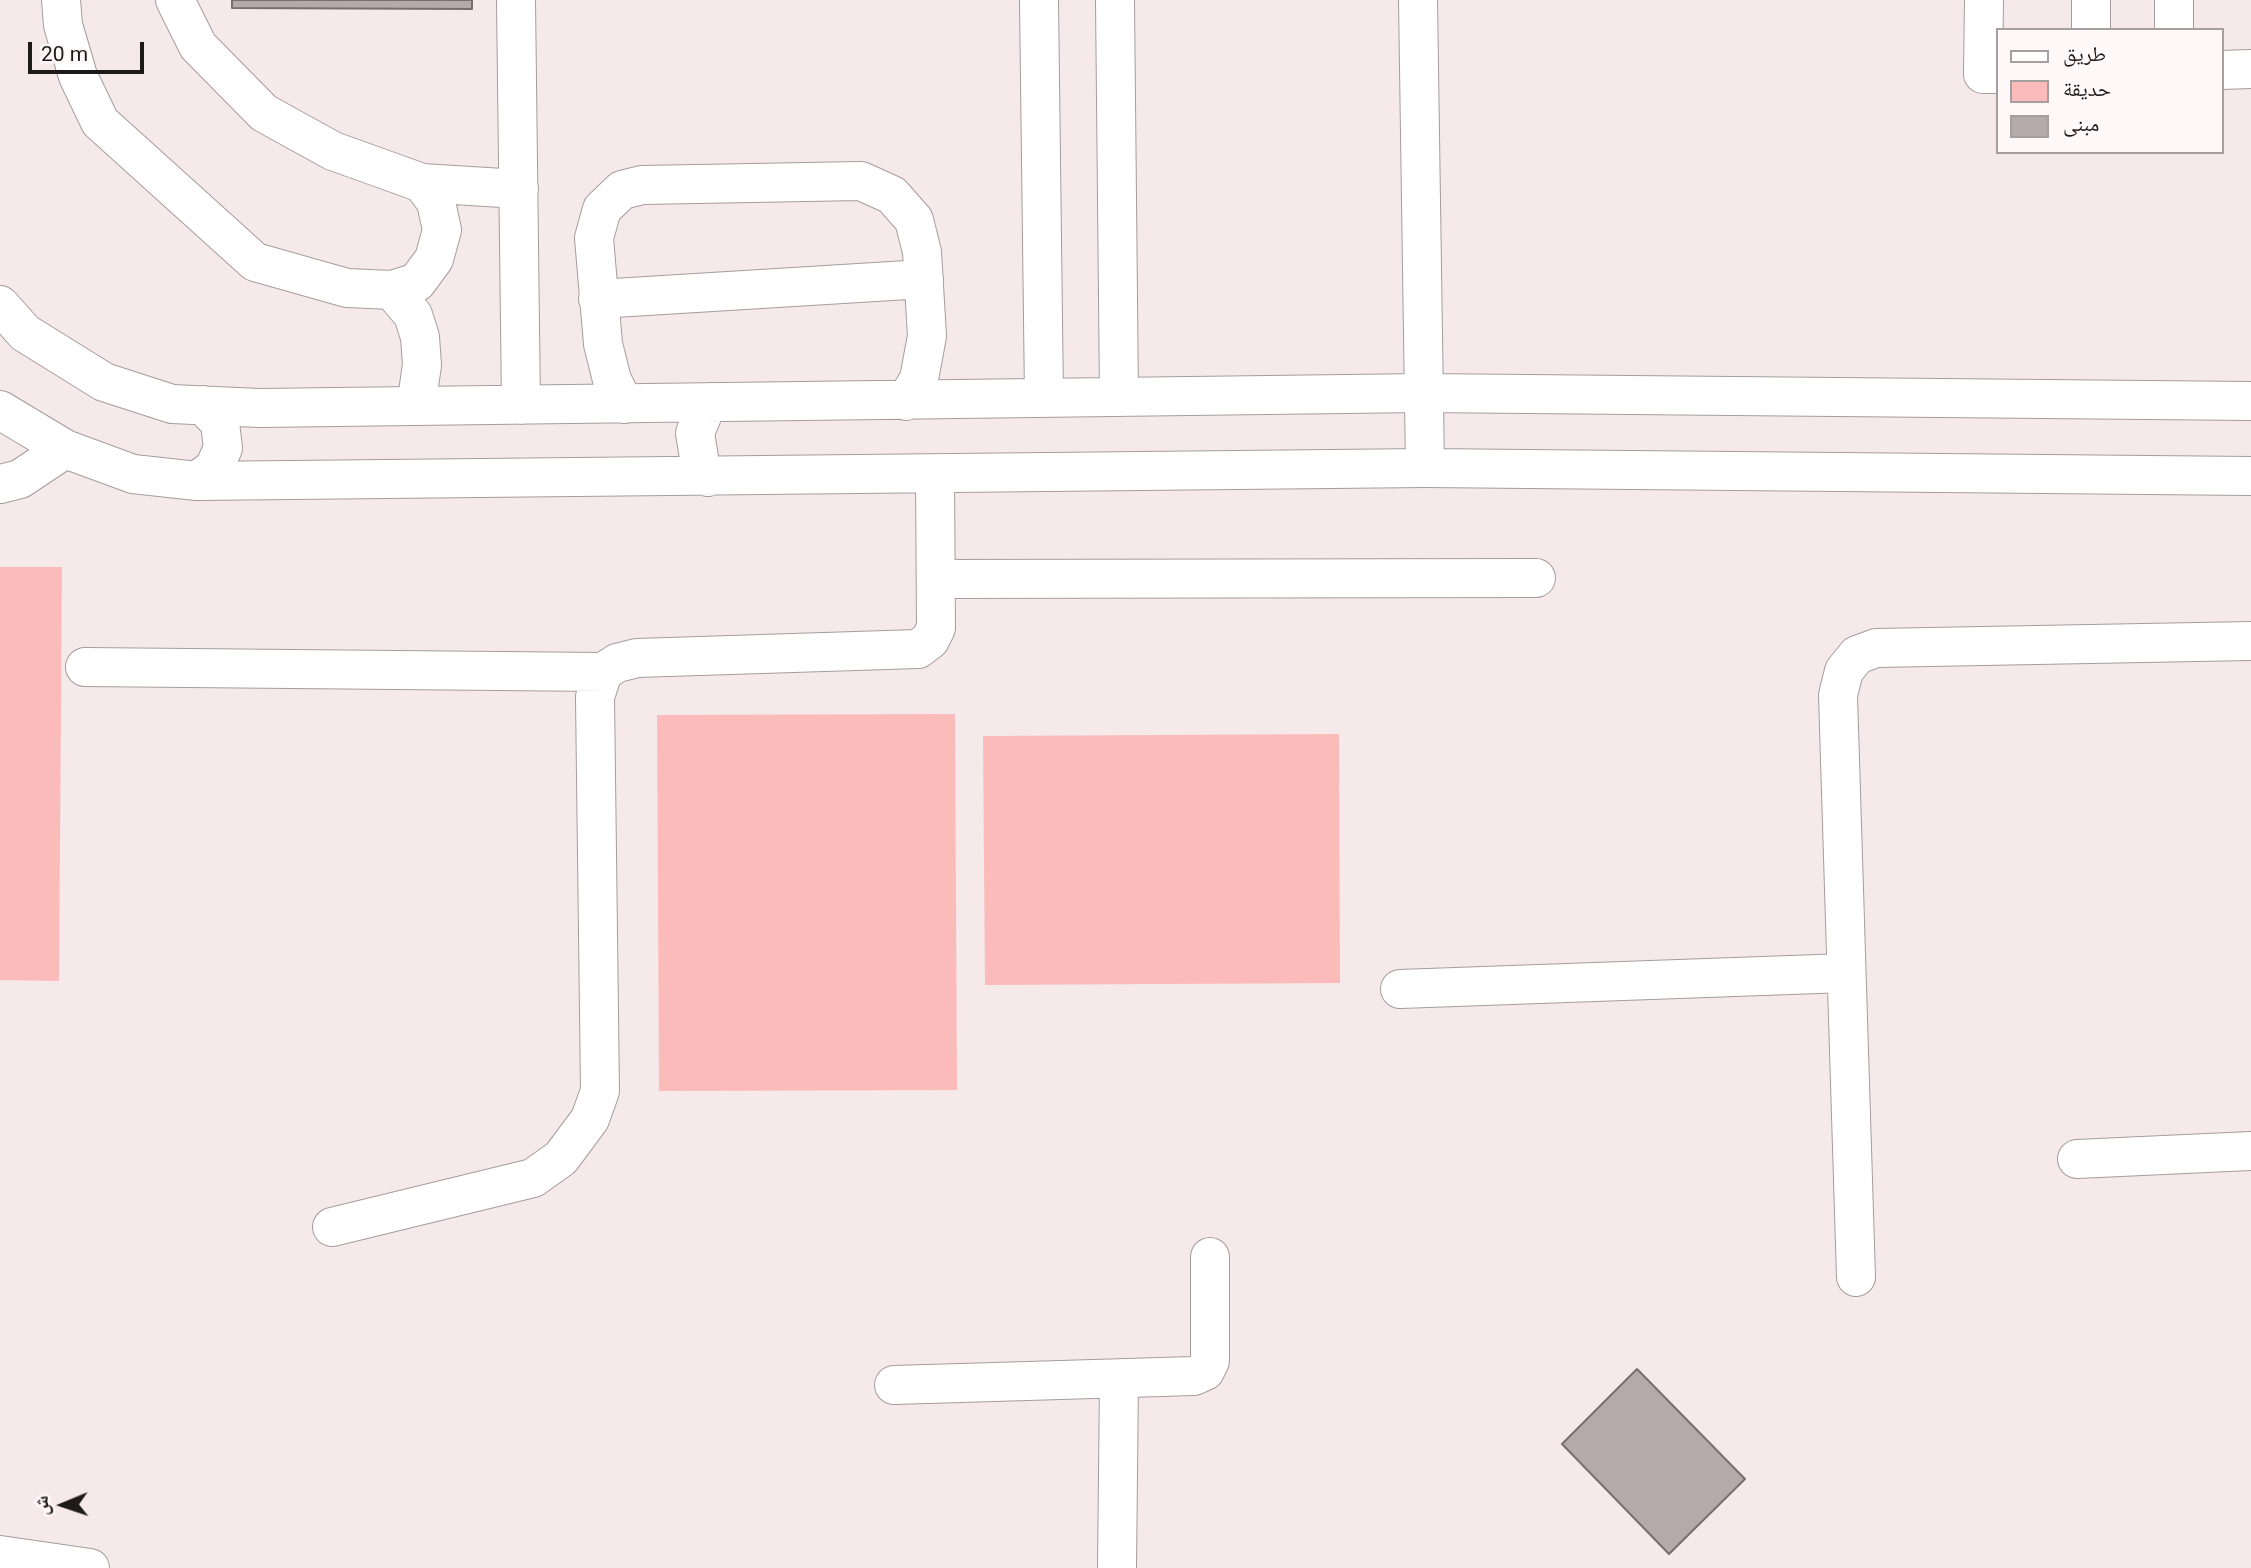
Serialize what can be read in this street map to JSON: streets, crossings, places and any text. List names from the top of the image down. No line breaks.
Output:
{"legend":["طريق","حديقة","مبنى"],"scale_bar":"20 m","north":"left"}
